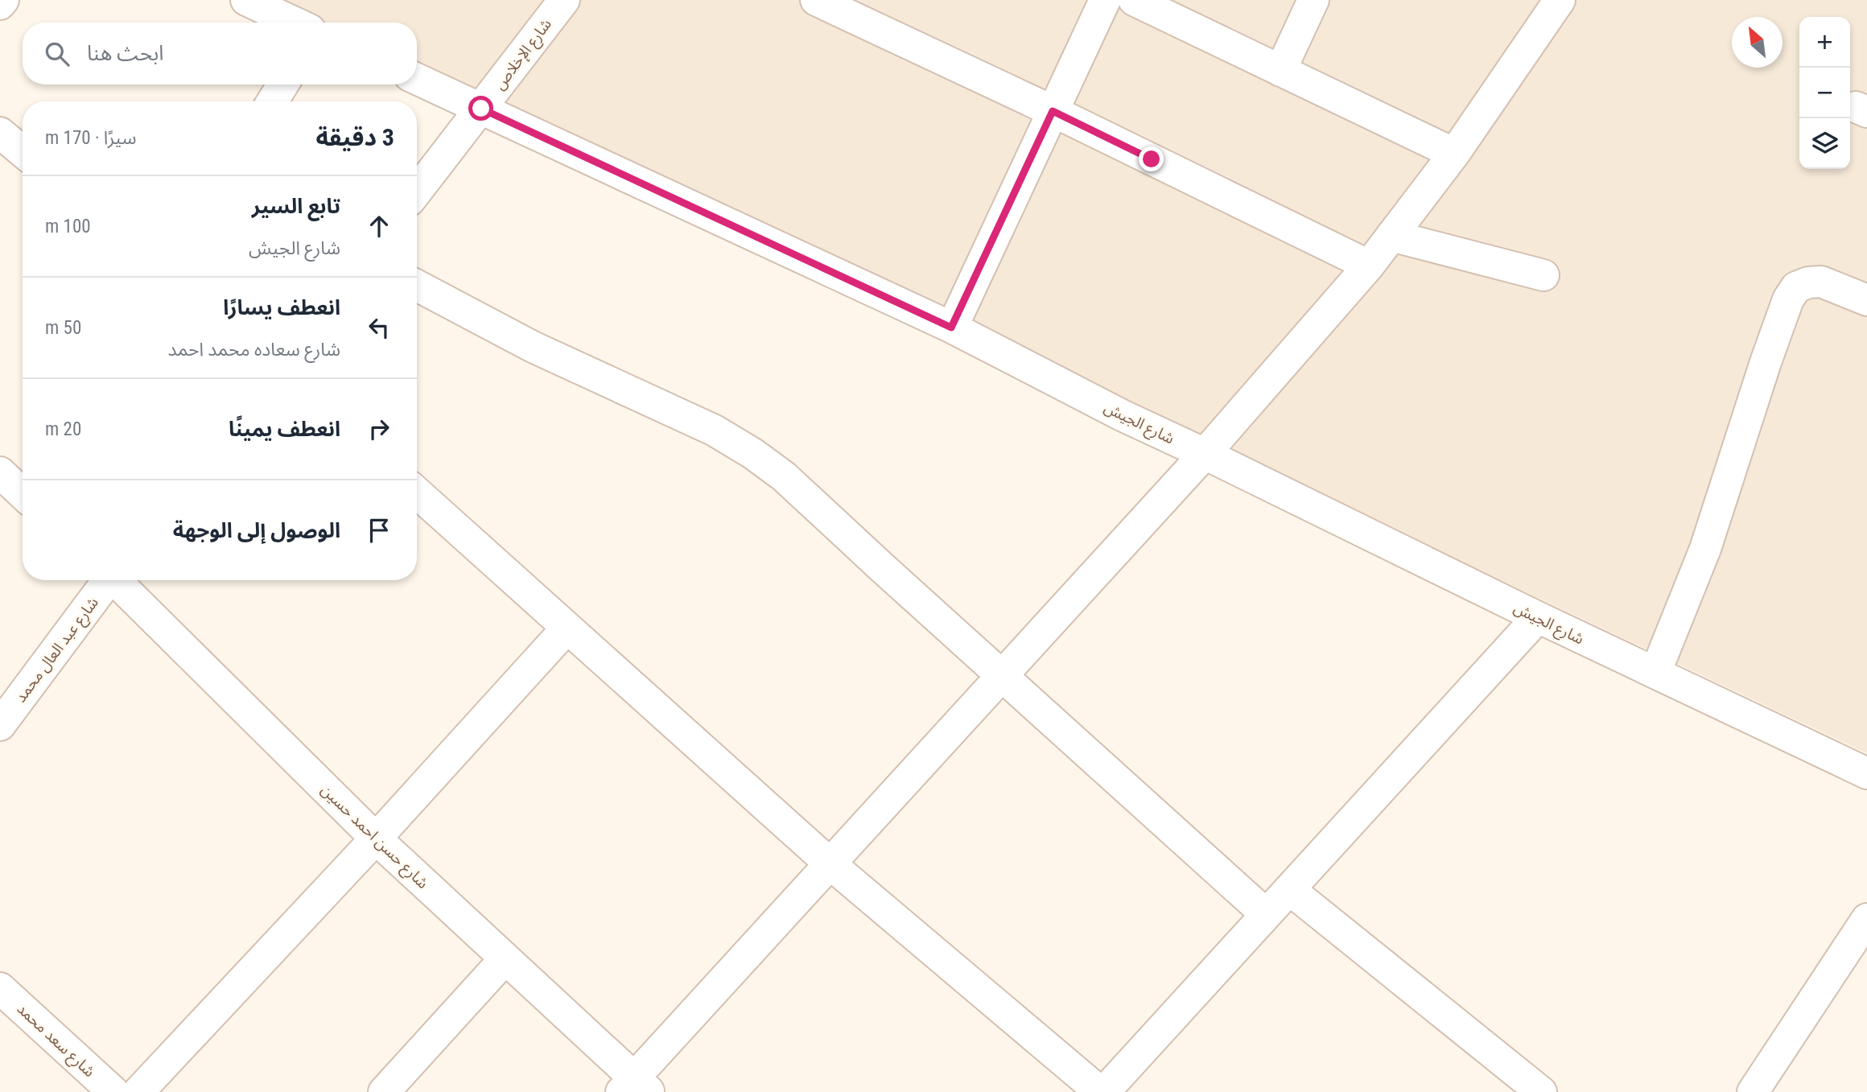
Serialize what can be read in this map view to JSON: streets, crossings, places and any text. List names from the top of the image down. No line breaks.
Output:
{"streets":{"street":["شارع الإخلاص","شارع الجيش","شارع عبد العال محمد","شارع حسن احمد حسين","شارع سعد محمد"]},"crossings":[["شارع الإخلاص","شارع الجيش"]],"north":"top left","page":{"map_buttons":["+","−"],"search":"ابحث هنا","heading":["3 دقيقة","سيرًا · 170 m"],"list":[["تابع السير","شارع الجيش","100 m"],["انعطف يسارًا","شارع سعاده محمد احمد","50 m"],["انعطف يمينًا","20 m"],"الوصول إلى الوجهة"]}}
